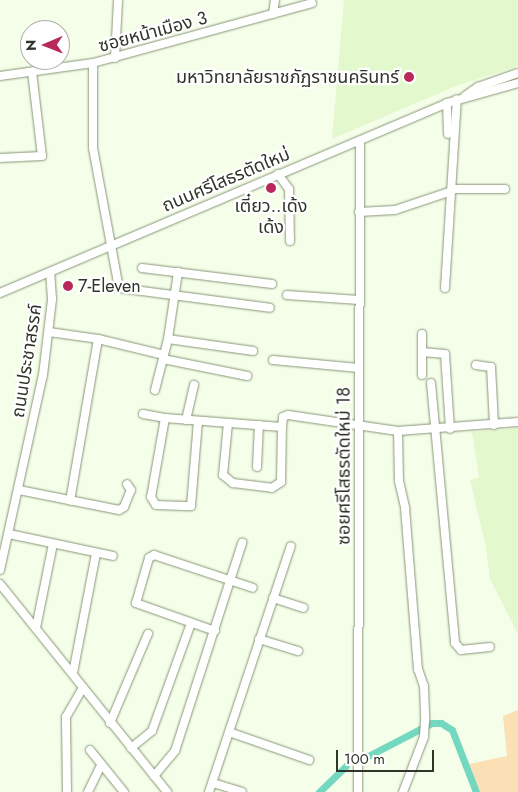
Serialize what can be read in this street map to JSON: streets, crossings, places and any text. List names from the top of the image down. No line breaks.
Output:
{"streets":{"street":["ซอยหน้าเมือง 3","ถนนศรีโสธรตัดใหม่","ถนนประชาสรรค์","ซอยศรีโสธรตัดใหม่ 18"]},"crossings":[["ถนนศรีโสธรตัดใหม่","ถนนประชาสรรค์"],["ถนนศรีโสธรตัดใหม่","ซอยศรีโสธรตัดใหม่ 18"]],"places":["มหาวิทยาลัยราชภัฏราชนครินทร์","เตี๋ยว..เด้ง เด้ง","7-Eleven"],"scale_bar":"100 m","north":"left"}
